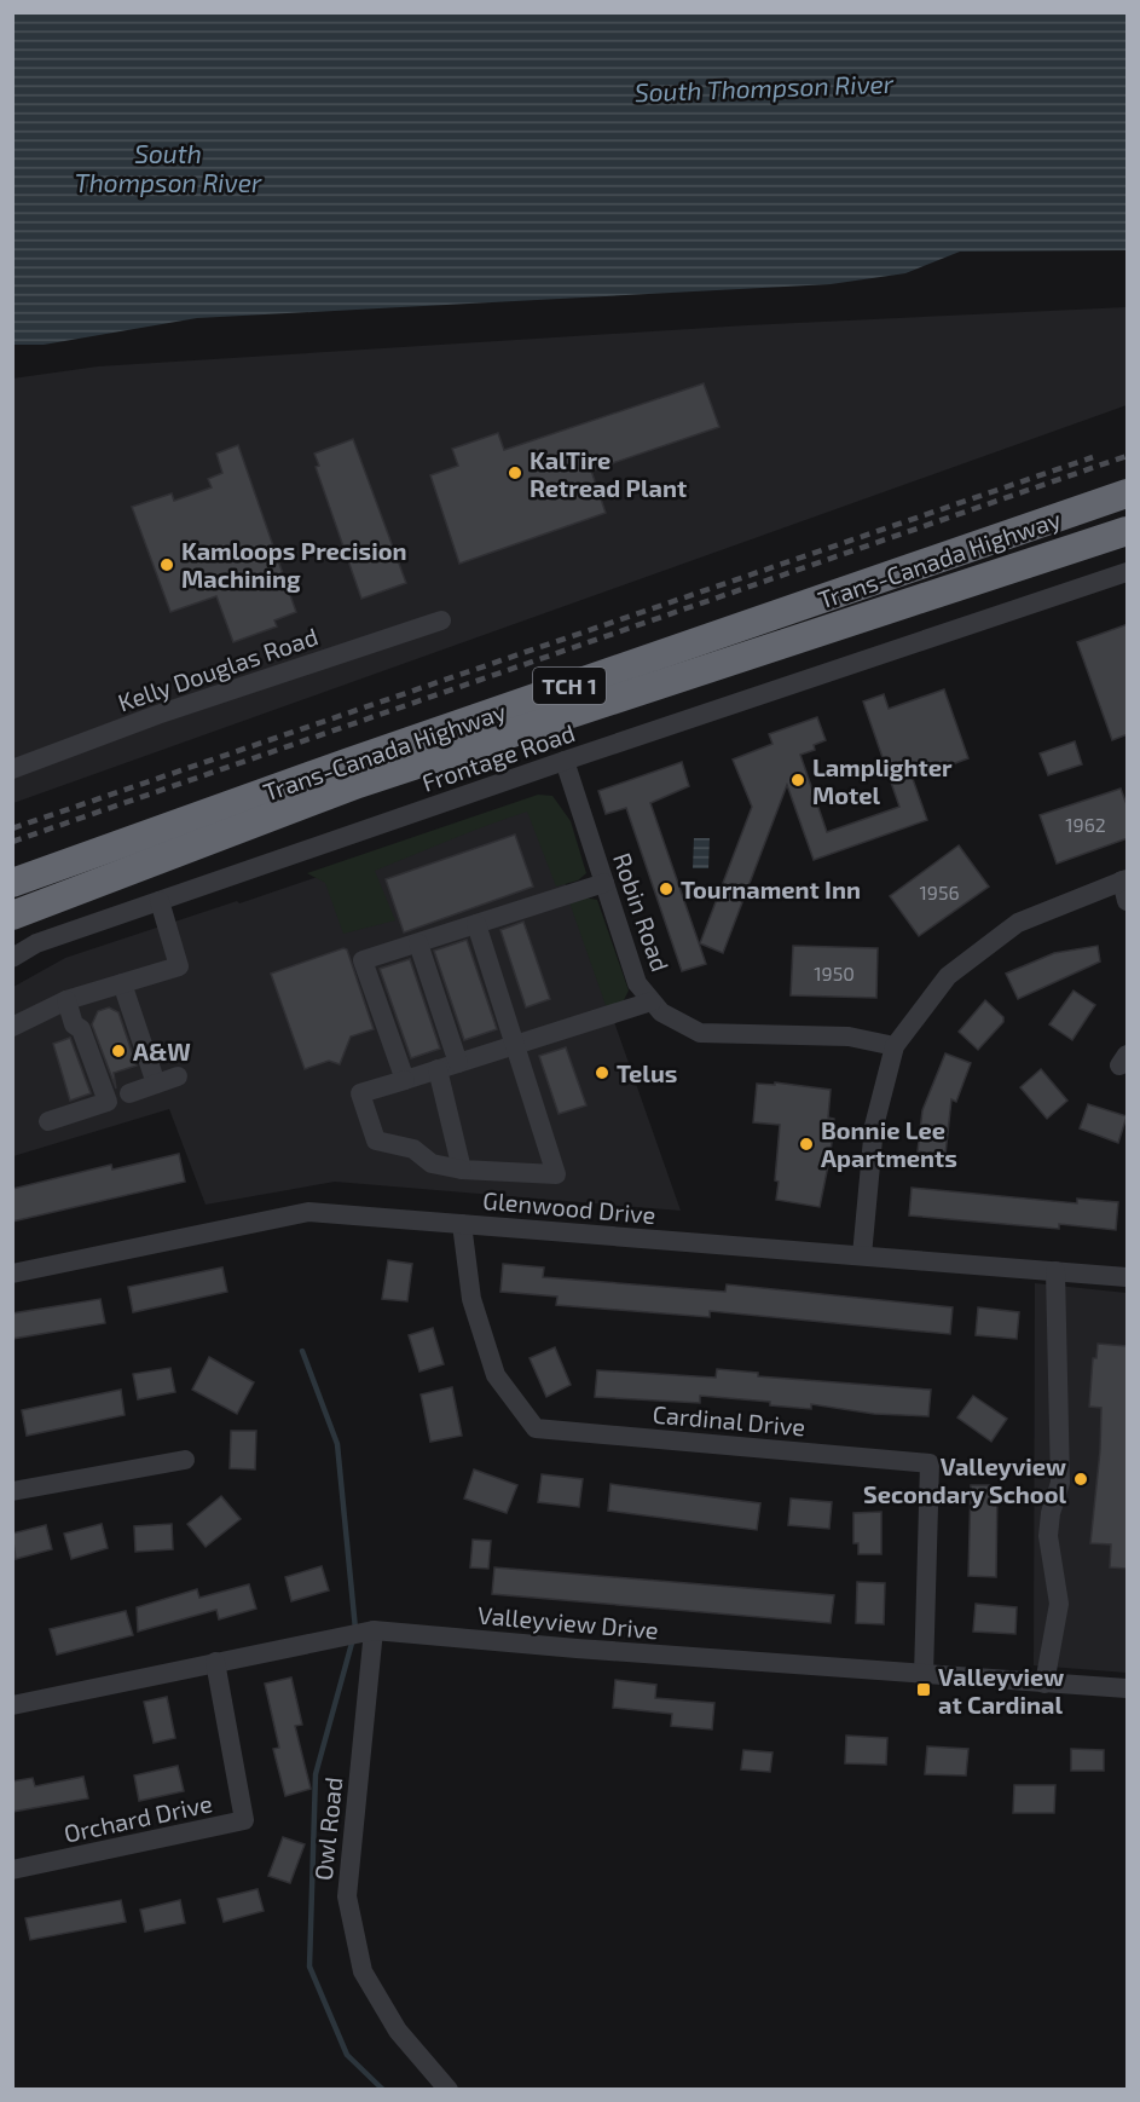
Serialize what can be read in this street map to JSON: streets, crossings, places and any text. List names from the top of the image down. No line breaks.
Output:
{"streets":{"highway":["Trans-Canada Highway","TCH 1"],"street":["Kelly Douglas Road","Frontage Road","Robin Road","Glenwood Drive","Cardinal Drive","Valleyview Drive","Orchard Drive","Owl Road"]},"crossings":[["Frontage Road","Robin Road"],["Glenwood Drive","Cardinal Drive"],["Cardinal Drive","Valleyview Drive"],["Valleyview Drive","Orchard Drive"],["Valleyview Drive","Owl Road"]],"water":["South Thompson River"],"places":{"other":["KalTire Retread Plant","Kamloops Precision Machining","Lamplighter Motel","Tournament Inn","A&W","Telus","Bonnie Lee Apartments","Valleyview Secondary School"],"transit":["Valleyview at Cardinal"]},"house_numbers":["1962","1956","1950"]}
